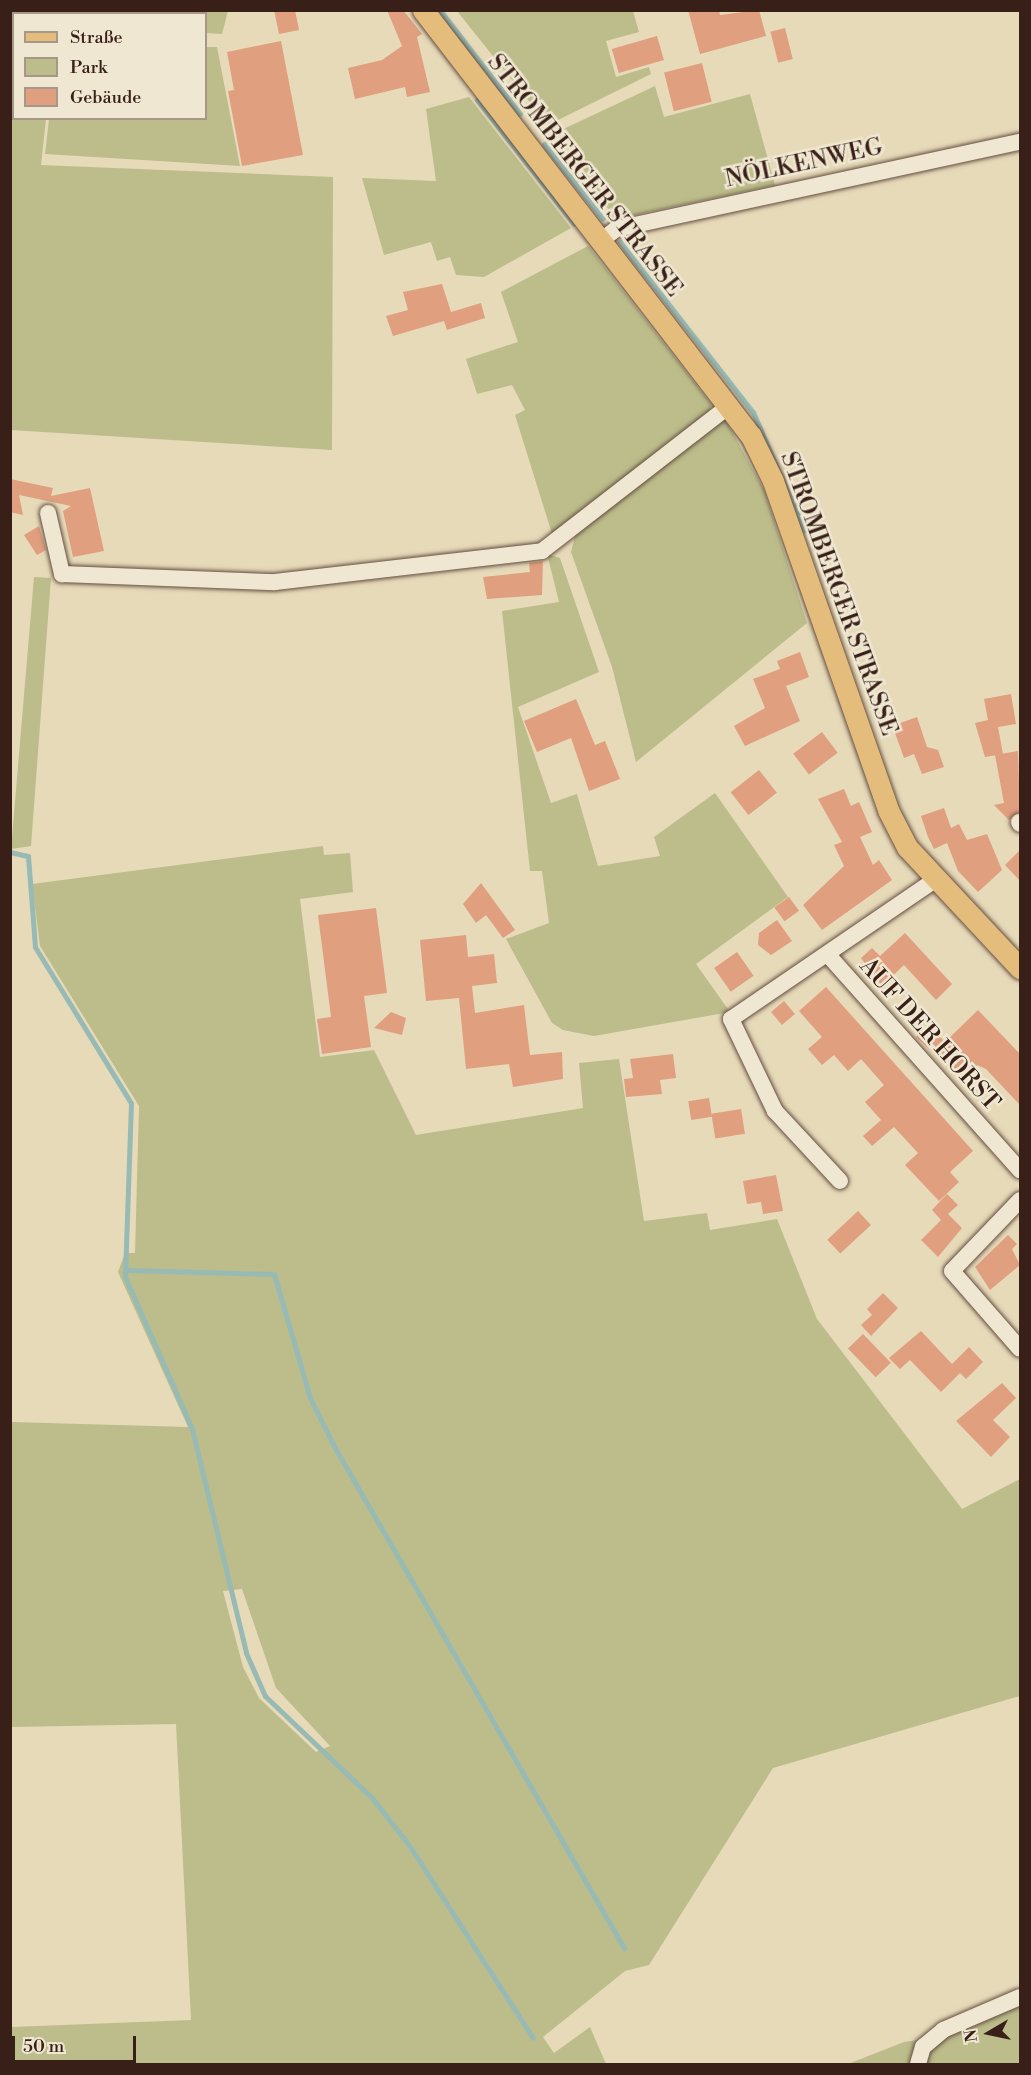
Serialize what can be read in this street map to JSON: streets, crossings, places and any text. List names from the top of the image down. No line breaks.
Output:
{"streets":{"main road":["STROMBERGER STRASSE"],"street":["NÖLKENWEG","AUF DER HORST"]},"crossings":[["NÖLKENWEG","STROMBERGER STRASSE"],["STROMBERGER STRASSE","AUF DER HORST"]],"legend":["Straße","Park","Gebäude"],"scale_bar":"50 m","north":"left"}
